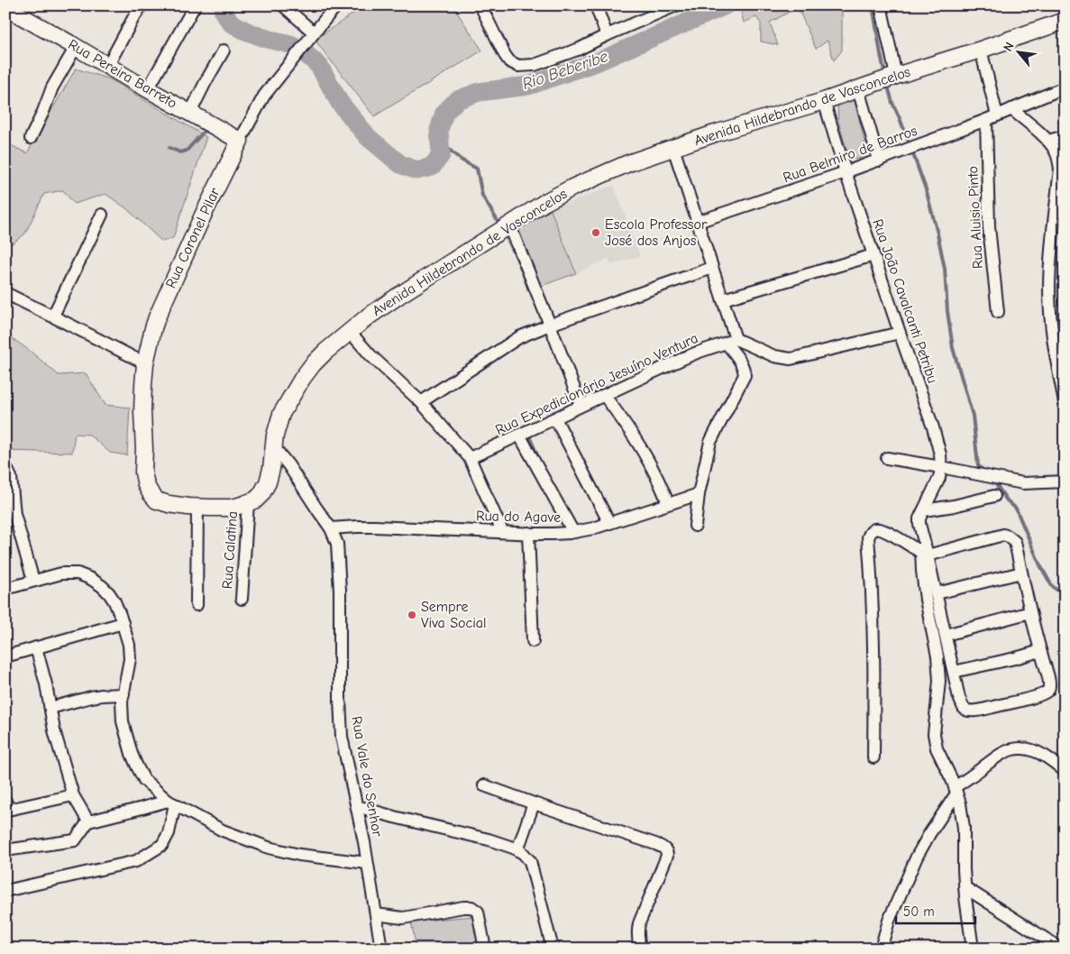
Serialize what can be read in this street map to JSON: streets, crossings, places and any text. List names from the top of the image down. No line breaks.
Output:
{"streets":{"street":["Rua Pereira Barreto","Avenida Hildebrando de Vasconcelos","Rua Belmiro de Barros","Rua Aluisio Pinto","Rua Coronel Pilar","Rua João Cavalcanti Petribu","Rua Expedicionário Jesuíno Ventura","Rua do Agave","Rua Calatina","Rua Vale do Senhor"]},"crossings":[["Rua Pereira Barreto","Rua Coronel Pilar"],["Avenida Hildebrando de Vasconcelos","Rua João Cavalcanti Petribu"],["Avenida Hildebrando de Vasconcelos","Rua Calatina"],["Avenida Hildebrando de Vasconcelos","Rua Vale do Senhor"],["Rua Belmiro de Barros","Rua Aluisio Pinto"],["Rua Belmiro de Barros","Rua João Cavalcanti Petribu"],["Rua do Agave","Rua Vale do Senhor"]],"water":["Rio Beberibe"],"places":["Escola Professor José dos Anjos","Sempre Viva Social"],"scale_bar":"50 m","north":"top left"}
